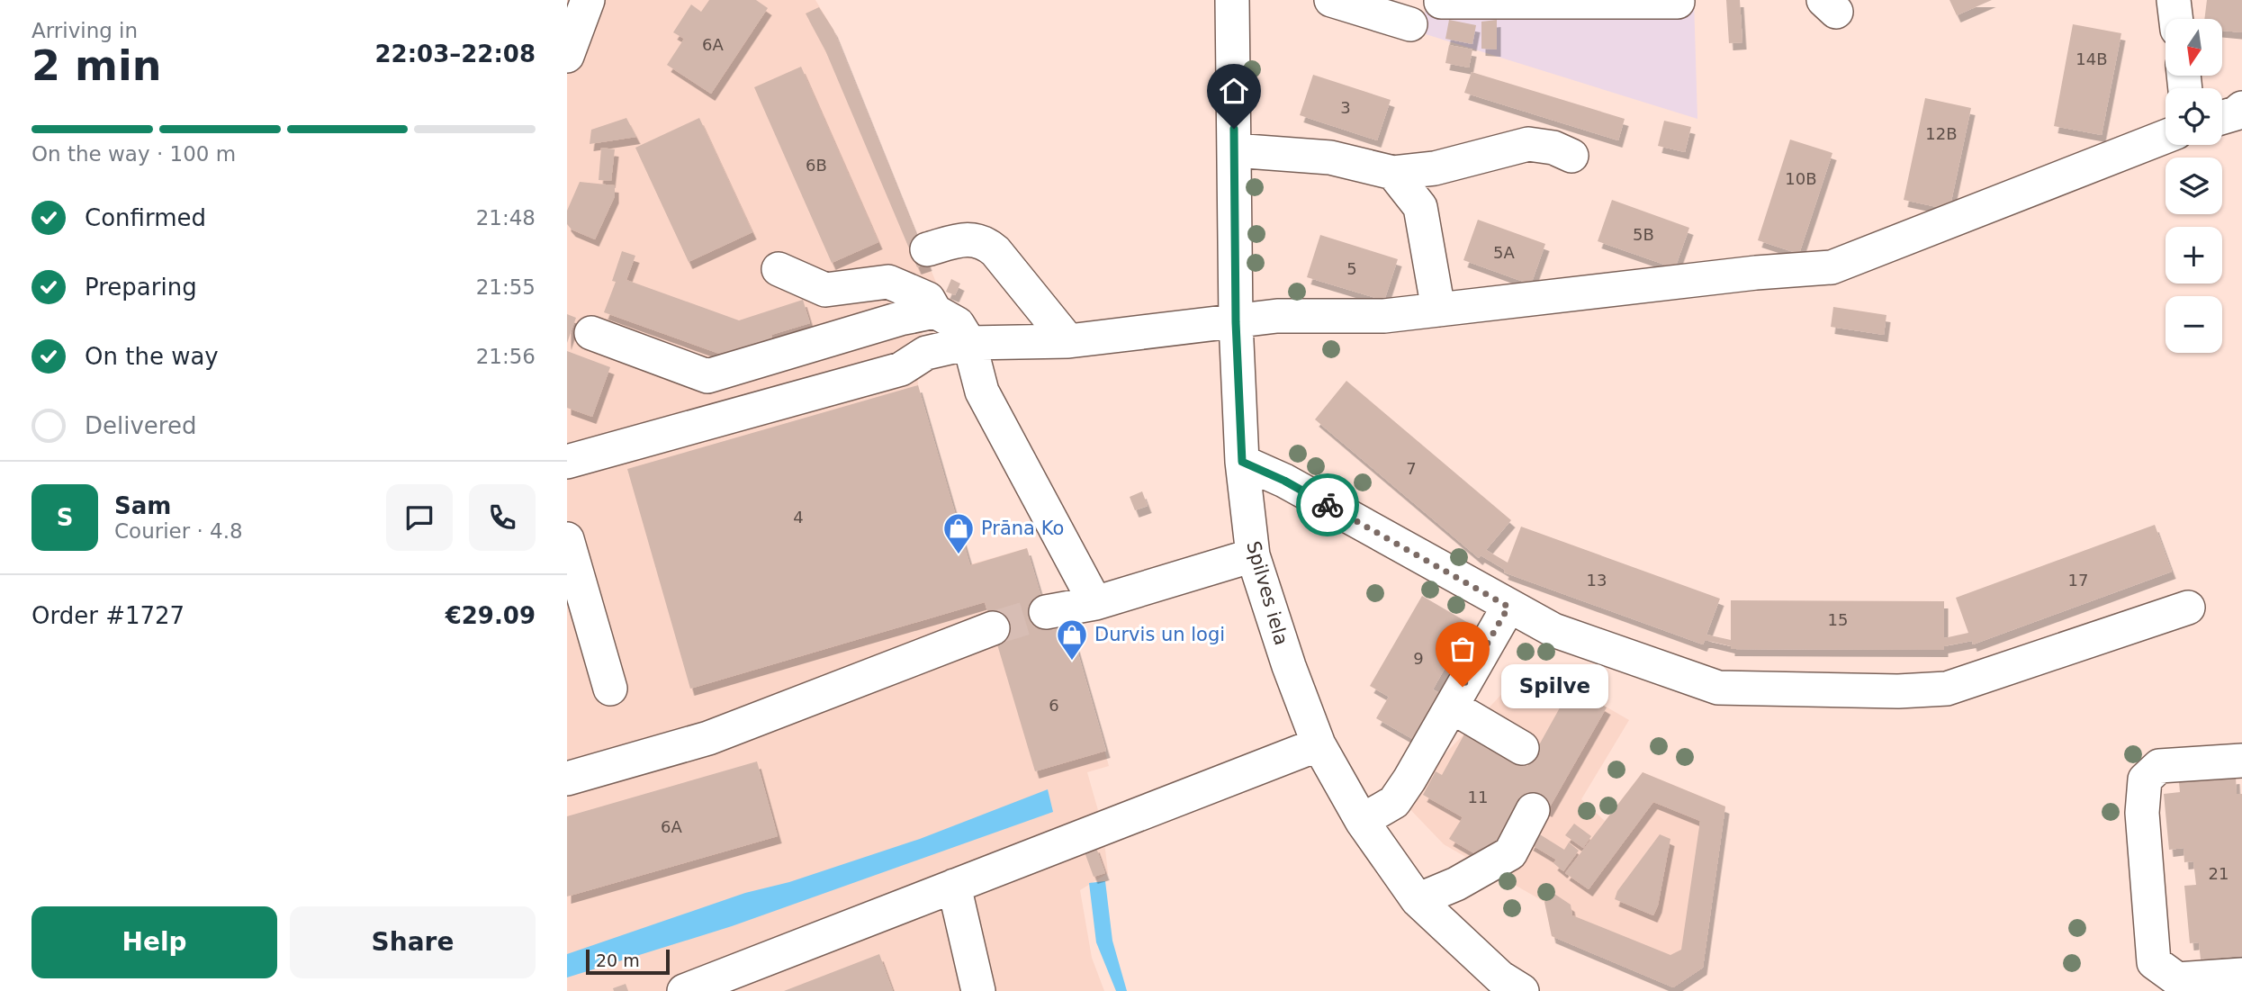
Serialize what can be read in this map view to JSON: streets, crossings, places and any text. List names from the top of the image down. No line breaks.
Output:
{"streets":{"street":["Spilves iela"]},"places":{"shop":["Prāna Ko","Durvis un logi"],"other":["Spilve"]},"house_numbers":["6A","14B","3","12B","6B","10B","5B","5A","5","7","4","13","17","15","9","6","11","6A","21"],"scale_bar":"20 m","north":"bottom","page":{"heading":["2 min","Arriving in","22:03–22:08"],"panel":["Sam","Courier · 4.8","Order #1727","€29.09"],"map_buttons":["+","−"],"bar":"On the way · 100 m","list":[["Confirmed","21:48"],["Preparing","21:55"],["On the way","21:56"],"Delivered"],"round":"S","bubble":"Spilve","buttons":["Help","Share"],"scale":"20 m"}}
